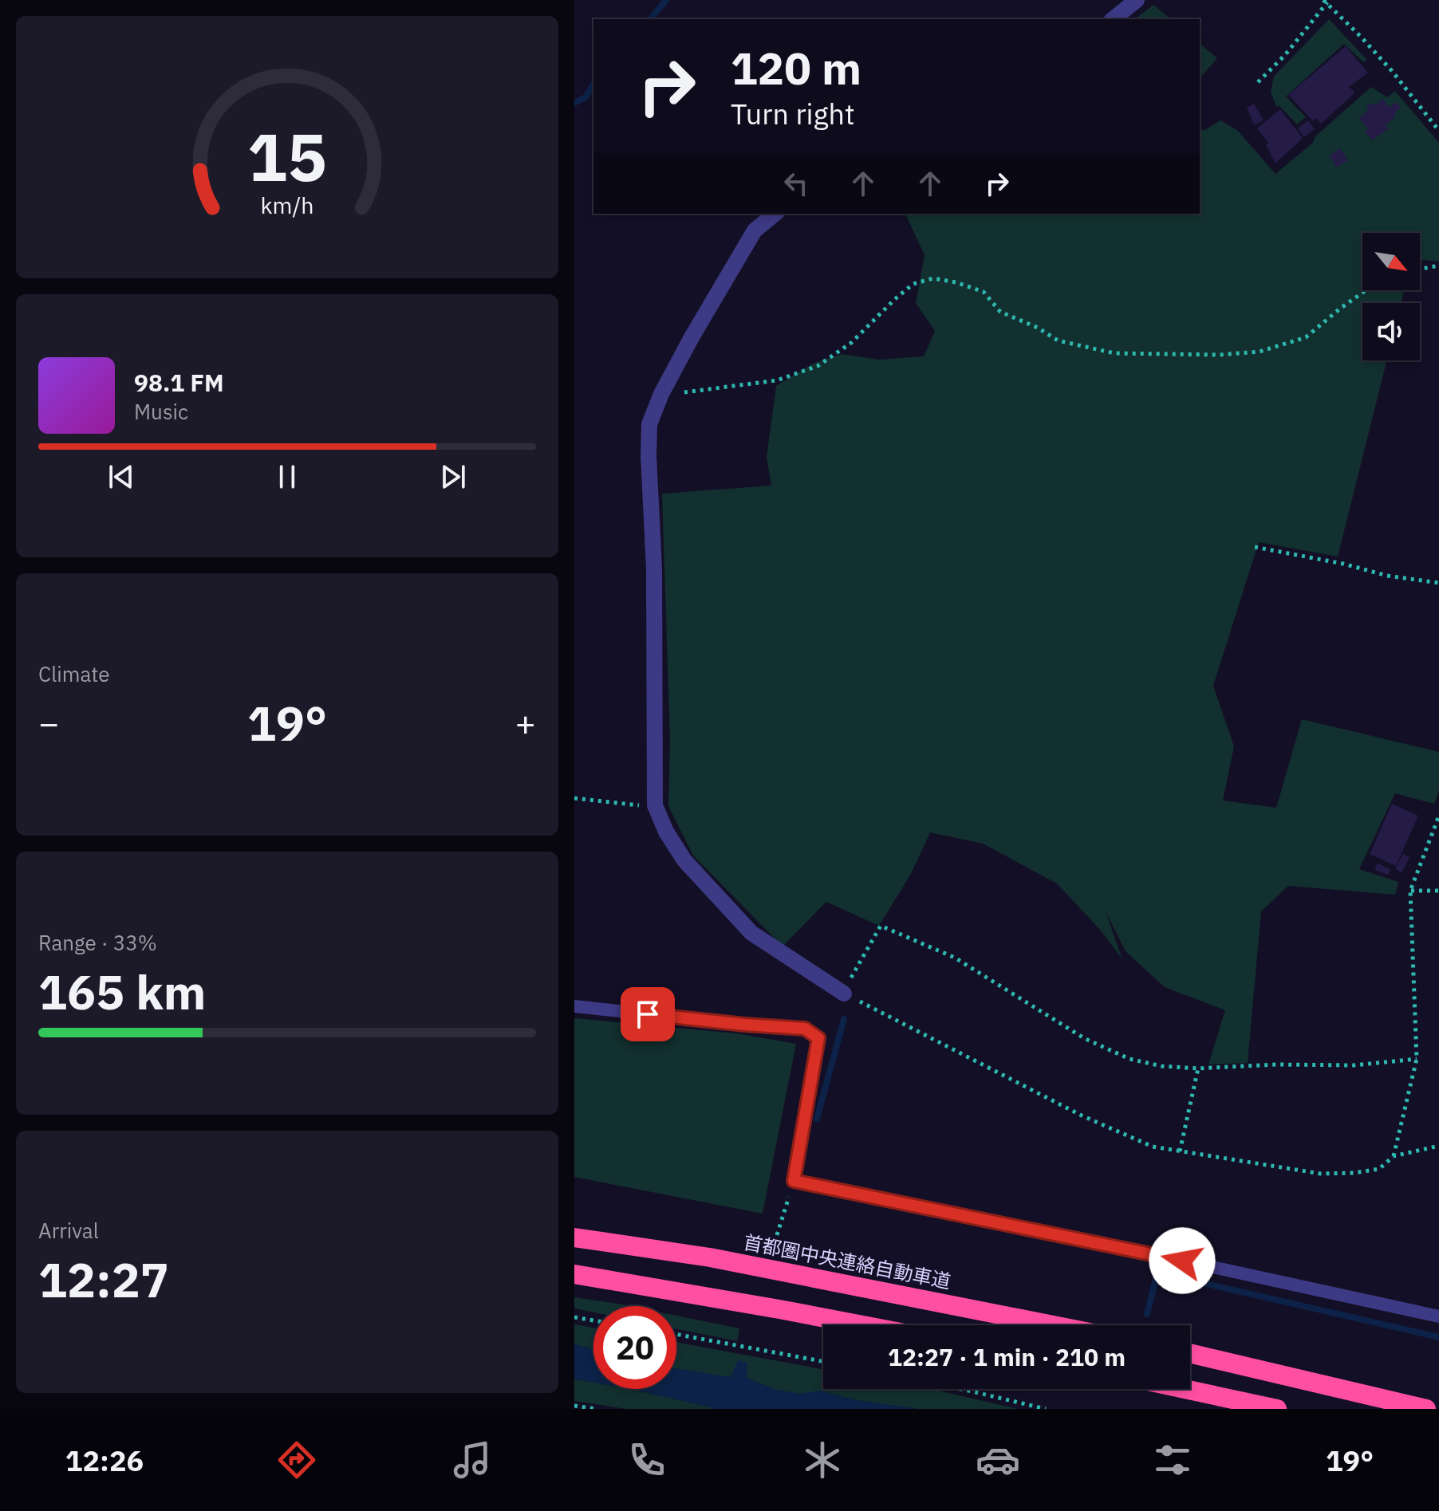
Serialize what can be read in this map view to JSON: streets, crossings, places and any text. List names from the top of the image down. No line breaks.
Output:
{"streets":{"highway":["首都圏中央連絡自動車道"]},"north":"bottom right","page":{"turn":["120 m","Turn right"],"song":["98.1 FM","Music"],"tile":["Climate",["Range · 33%","165 km"],["Arrival","12:27"]],"heat":["−","19°","+"],"limit":"20","trip":"12:27 · 1 min · 210 m","tabs":["12:26","19°"],"gauge":["15","km/h"]}}
